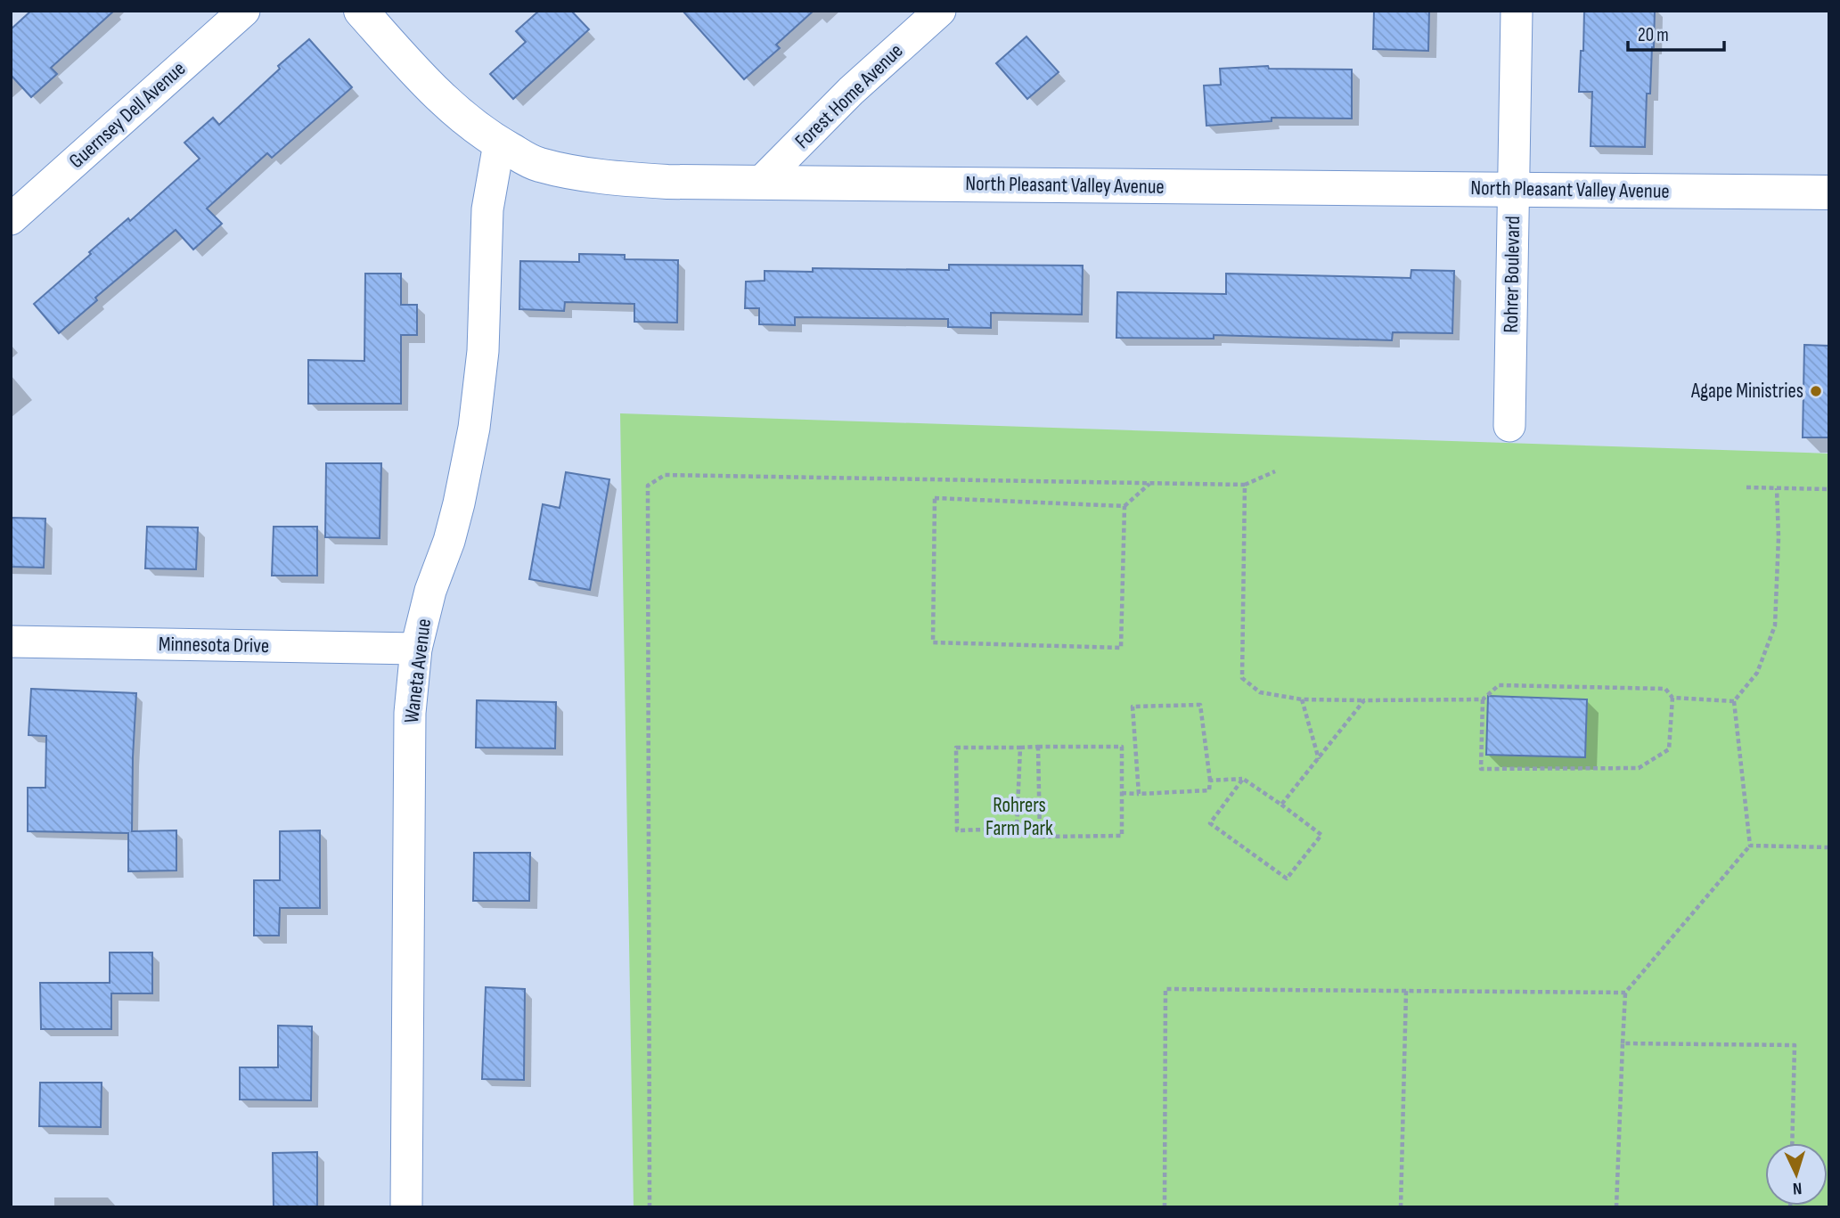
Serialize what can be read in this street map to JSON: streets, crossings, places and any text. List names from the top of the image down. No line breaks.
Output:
{"streets":{"street":["Forest Home Avenue","Guernsey Dell Avenue","North Pleasant Valley Avenue","Rohrer Boulevard","Minnesota Drive","Waneta Avenue"]},"crossings":[["Forest Home Avenue","North Pleasant Valley Avenue"],["North Pleasant Valley Avenue","Rohrer Boulevard"],["North Pleasant Valley Avenue","Waneta Avenue"],["Minnesota Drive","Waneta Avenue"]],"parks":["Rohrers Farm Park"],"places":["Agape Ministries"],"scale_bar":"20 m","north":"bottom"}
